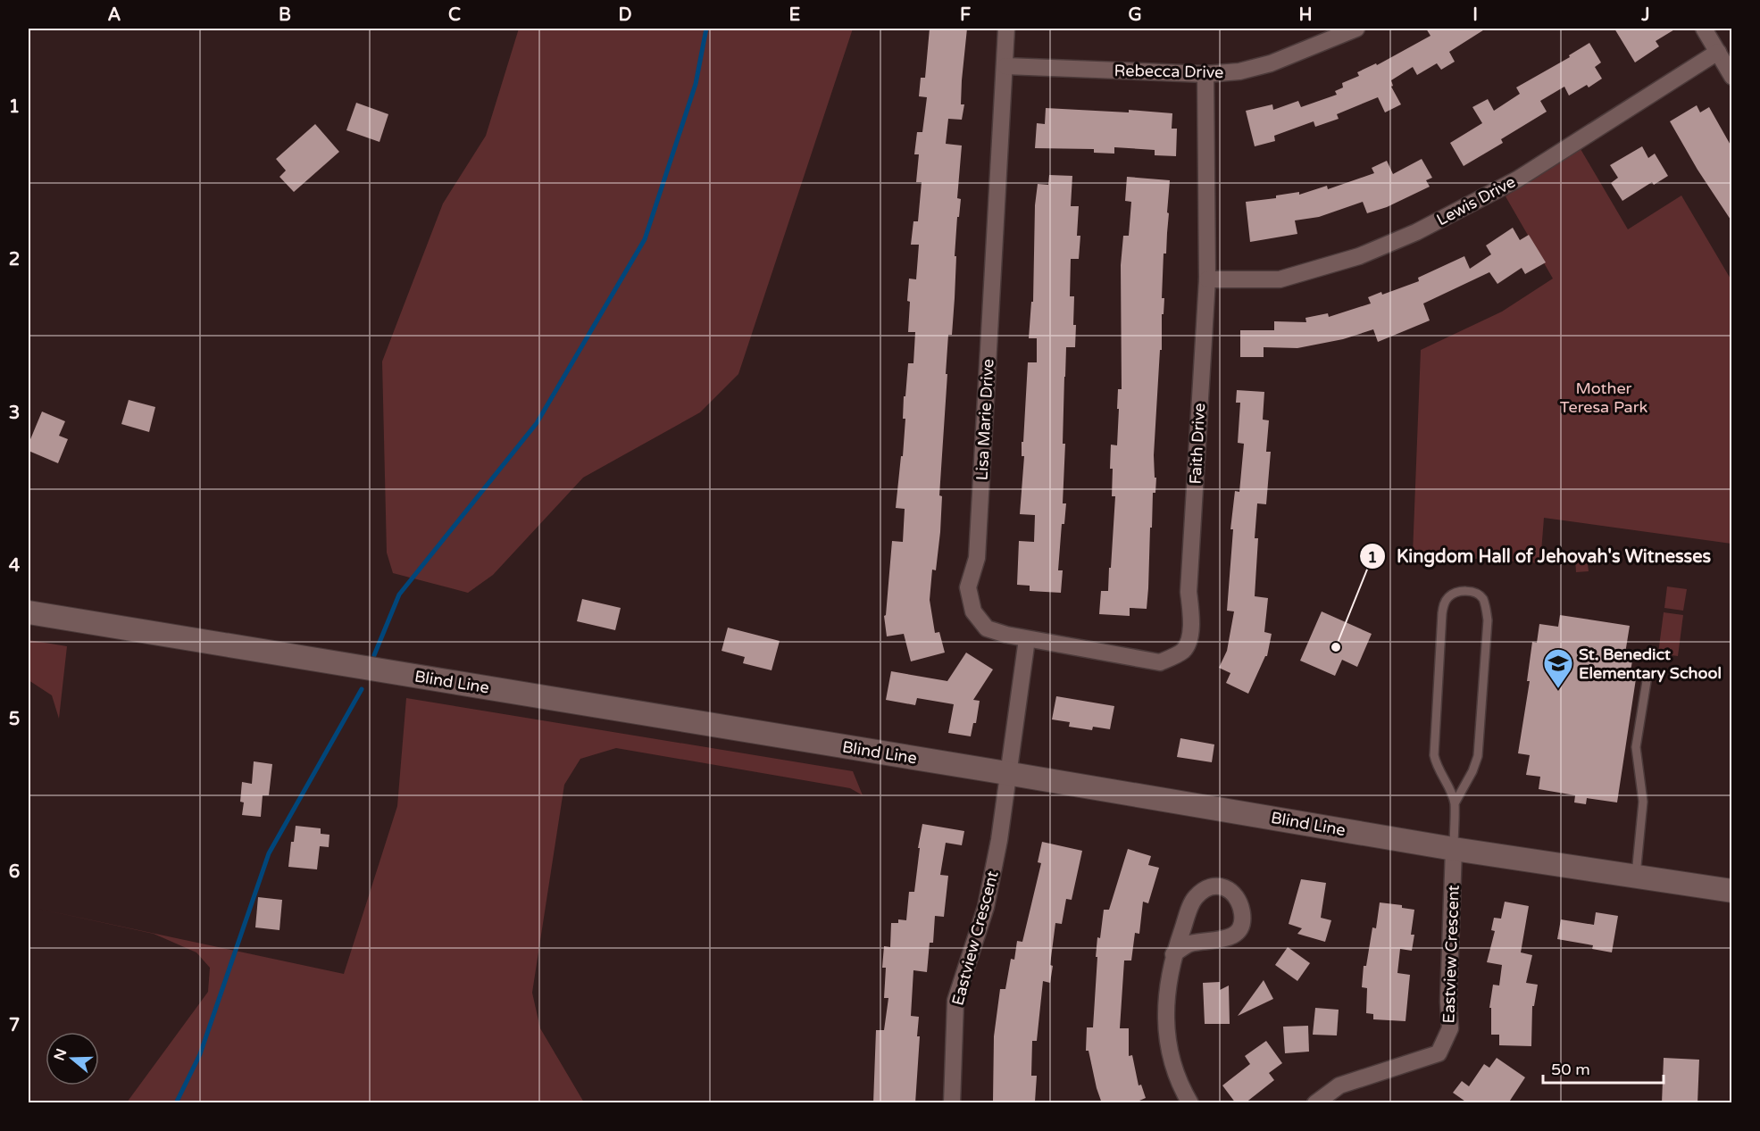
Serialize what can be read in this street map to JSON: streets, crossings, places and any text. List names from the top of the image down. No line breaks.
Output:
{"streets":{"street":["Rebecca Drive","Lewis Drive","Lisa Marie Drive","Faith Drive","Blind Line","Eastview Crescent"]},"crossings":[["Rebecca Drive","Lisa Marie Drive"],["Rebecca Drive","Faith Drive"],["Lewis Drive","Faith Drive"],["Lisa Marie Drive","Faith Drive"],["Blind Line","Eastview Crescent"]],"parks":["Mother Teresa Park"],"places":{"other":["Kingdom Hall of Jehovah's Witnesses"],"school or university":["St. Benedict Elementary School"]},"scale_bar":"50 m","north":"left","grid":{"columns":["A","B","C","D","E","F","G","H","I","J"],"rows":["1","2","3","4","5","6","7"]}}
